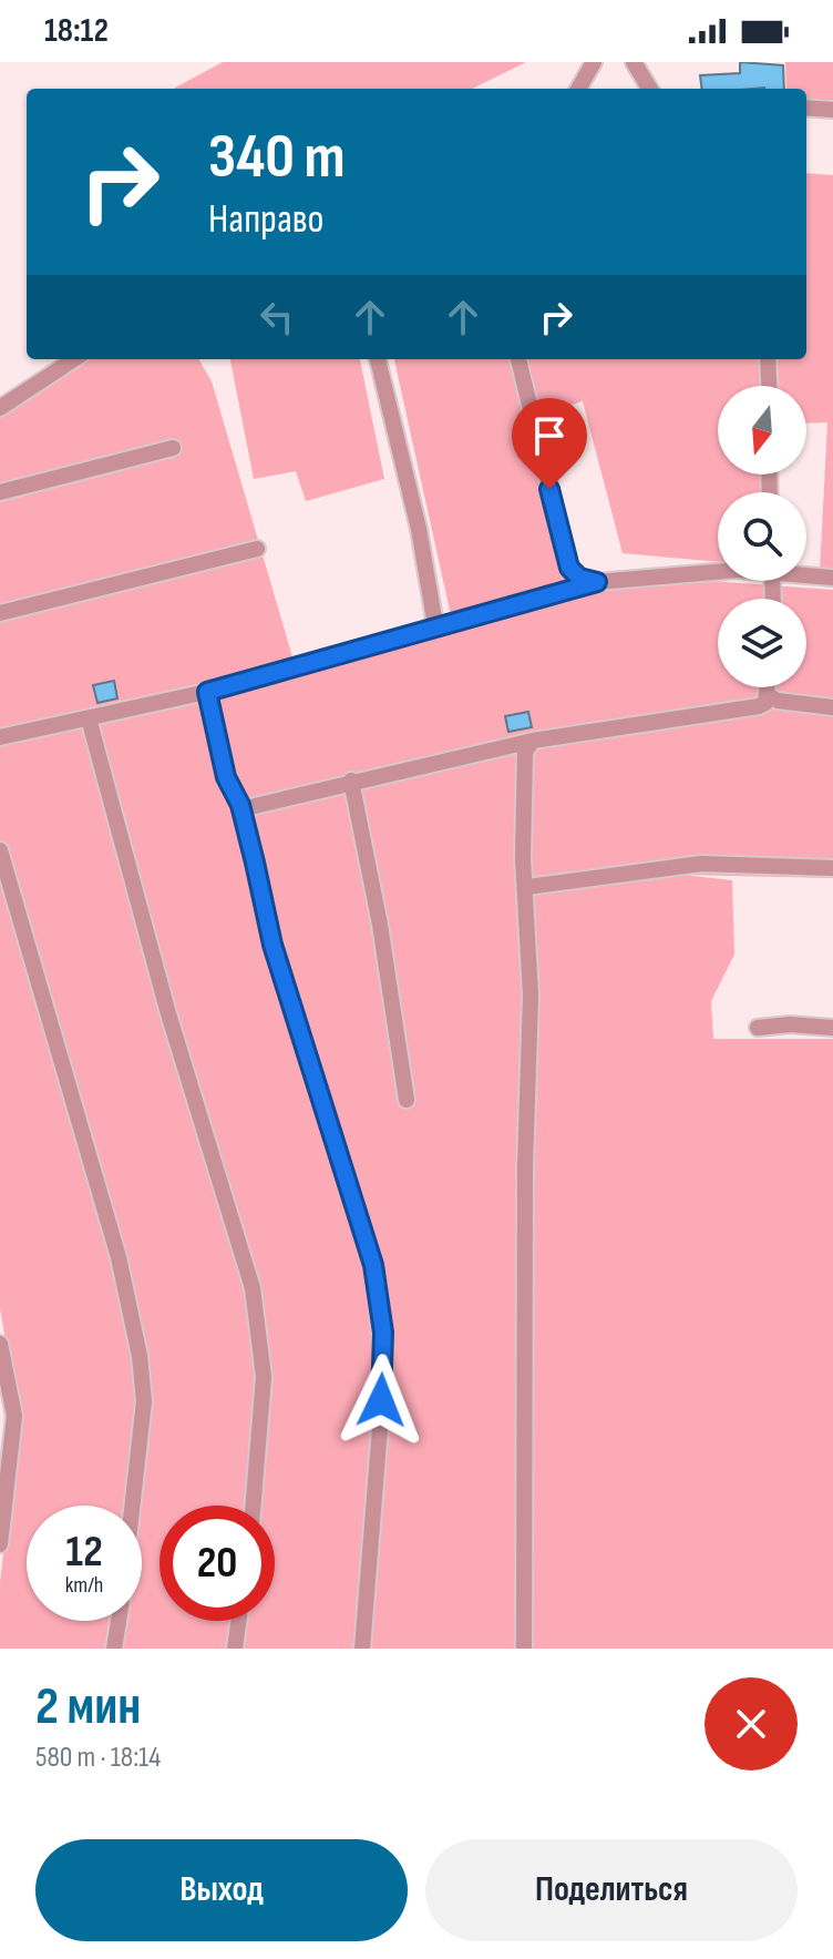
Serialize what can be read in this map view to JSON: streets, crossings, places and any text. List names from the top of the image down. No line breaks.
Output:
{"north":"bottom","page":{"status":"18:12","turn":["340 m","Направо"],"speed":"12 km/h","limit":"20","heading":["2 мин","580 m · 18:14"],"buttons":["Выход","Поделиться"]}}
